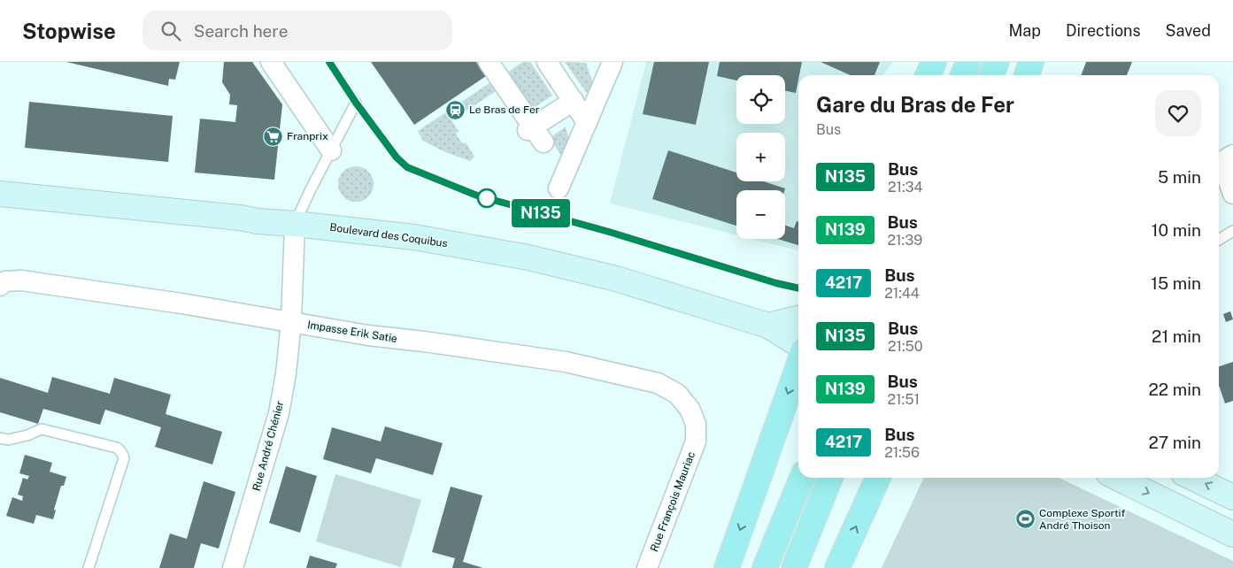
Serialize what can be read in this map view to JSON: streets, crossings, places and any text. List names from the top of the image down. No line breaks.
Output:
{"streets":{"main road":["Boulevard des Coquibus"],"street":["Impasse Erik Satie","Rue André Chénier","Rue François Mauriac"]},"crossings":[["Boulevard des Coquibus","Rue André Chénier"],["Impasse Erik Satie","Rue André Chénier"],["Impasse Erik Satie","Rue François Mauriac"]],"places":{"station":["Le Bras de Fer"],"supermarket":["Franprix"],"sports":["Complexe Sportif André Thoison"]},"lines":["bus line N135"],"page":{"header":"Stopwise","search":"Search here","nav":["Map","Directions","Saved"],"on_map":"N135","map_buttons":["+","−"],"heading":["Gare du Bras de Fer","Bus"],"list":[{"mark":"N135","name":"Bus","note":"21:34","value":"5 min"},{"mark":"N139","name":"Bus","note":"21:39","value":"10 min"},{"mark":"4217","name":"Bus","note":"21:44","value":"15 min"},{"mark":"N135","name":"Bus","note":"21:50","value":"21 min"},{"mark":"N139","name":"Bus","note":"21:51","value":"22 min"},{"mark":"4217","name":"Bus","note":"21:56","value":"27 min"}]}}
